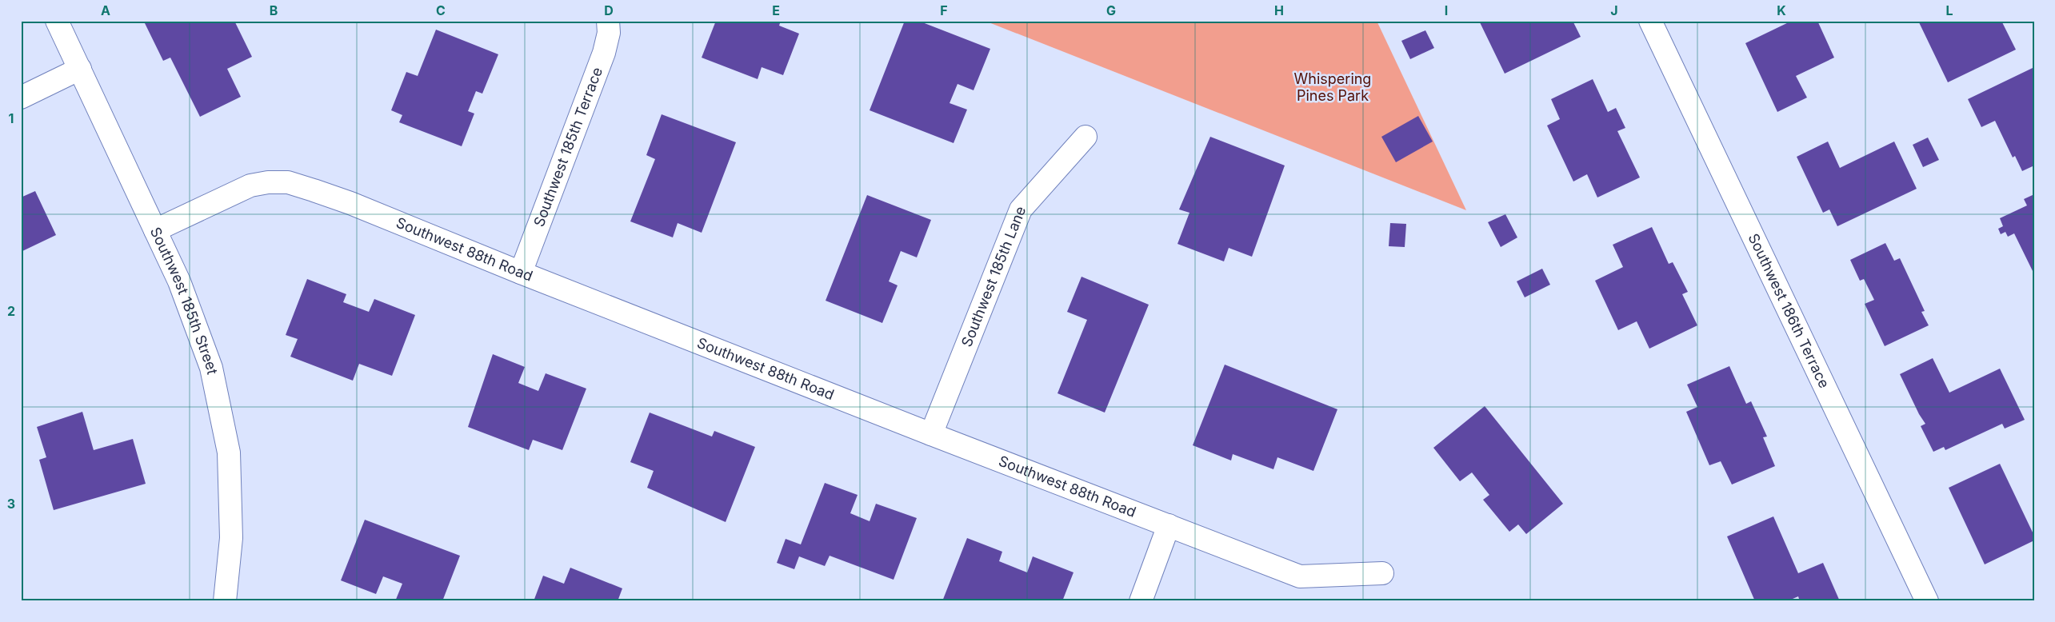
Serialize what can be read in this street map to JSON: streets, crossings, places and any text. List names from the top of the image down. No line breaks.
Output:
{"streets":{"street":["Southwest 185th Terrace","Southwest 88th Road","Southwest 185th Lane","Southwest 185th Street","Southwest 186th Terrace"]},"crossings":[["Southwest 185th Terrace","Southwest 88th Road"],["Southwest 88th Road","Southwest 185th Lane"],["Southwest 88th Road","Southwest 185th Street"]],"parks":["Whispering Pines Park"],"grid":{"columns":["A","B","C","D","E","F","G","H","I","J","K","L"],"rows":["1","2","3"]}}
